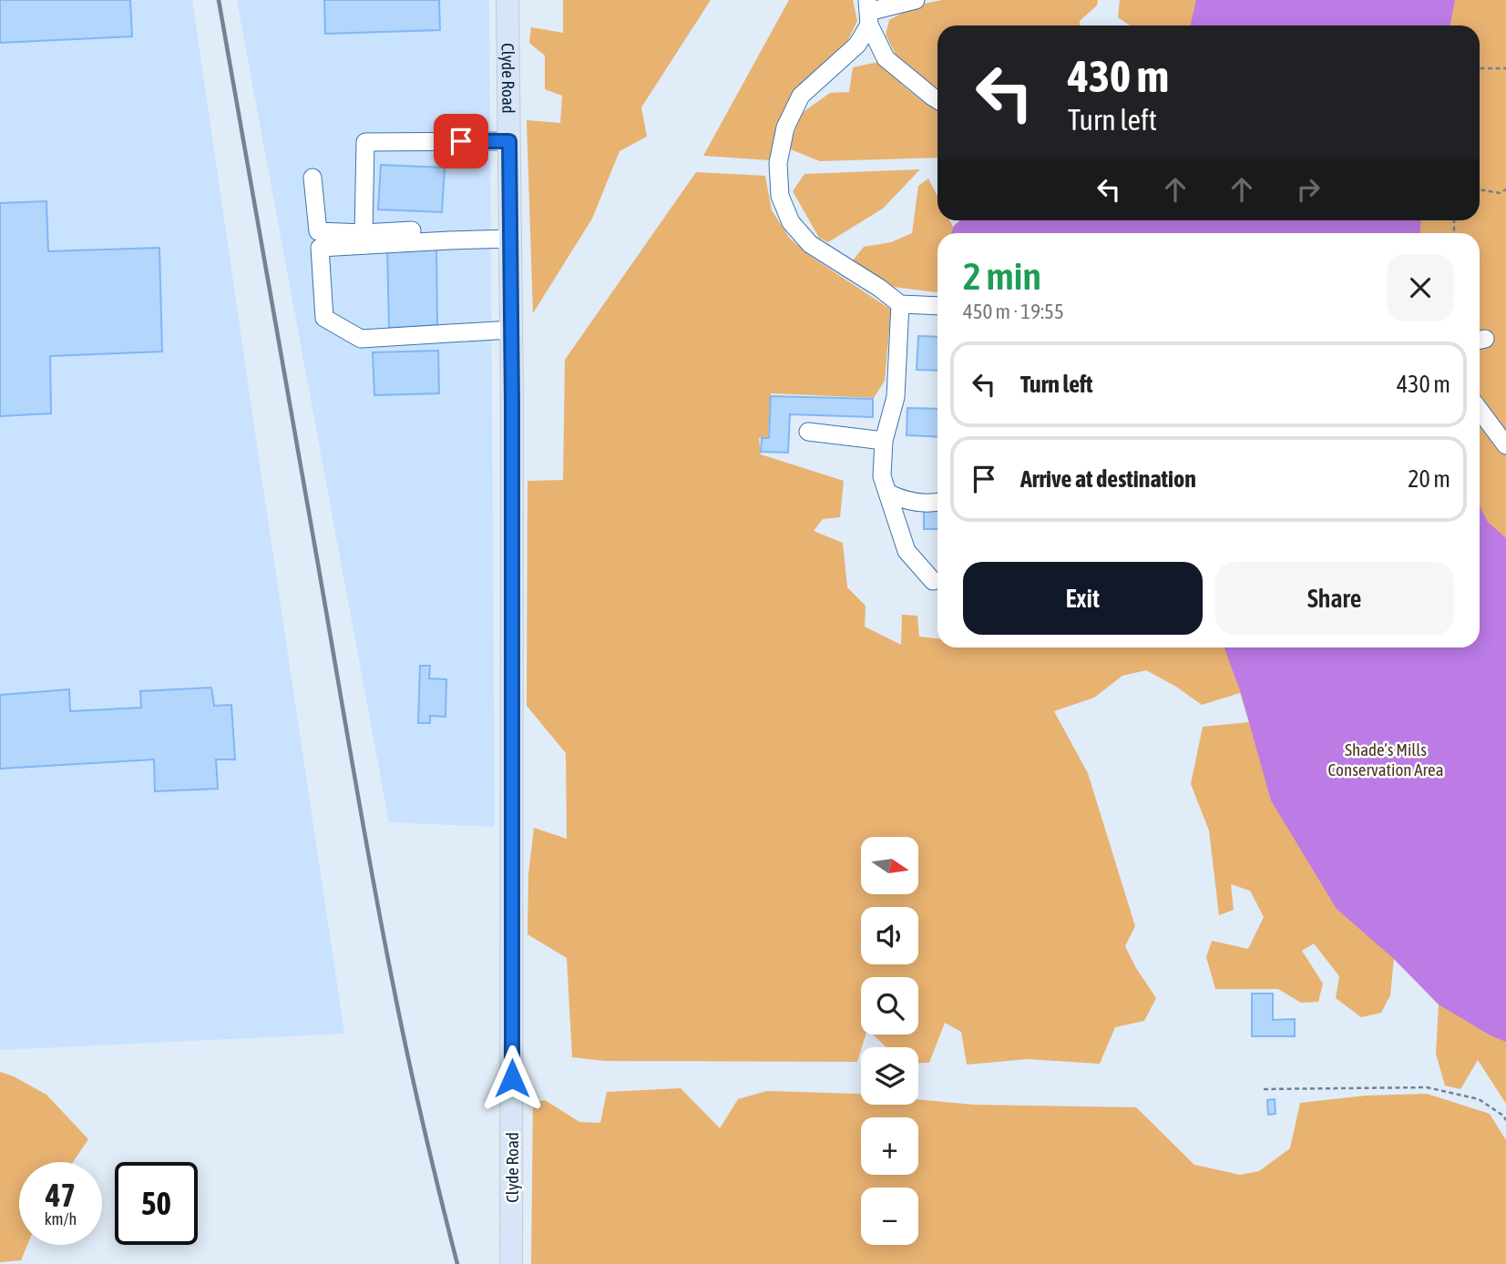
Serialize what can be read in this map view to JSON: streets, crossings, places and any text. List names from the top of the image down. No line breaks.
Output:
{"streets":{"main road":["Clyde Road"]},"parks":["Shade’s Mills Conservation Area"],"north":"right","page":{"turn":["430 m","Turn left"],"heading":["2 min","450 m · 19:55"],"list":[{"name":"Turn left","value":"430 m"},{"name":"Arrive at destination","value":"20 m"}],"buttons":["Exit","Share"],"map_buttons":["+","−"],"speed":"47 km/h","limit":"50"}}
